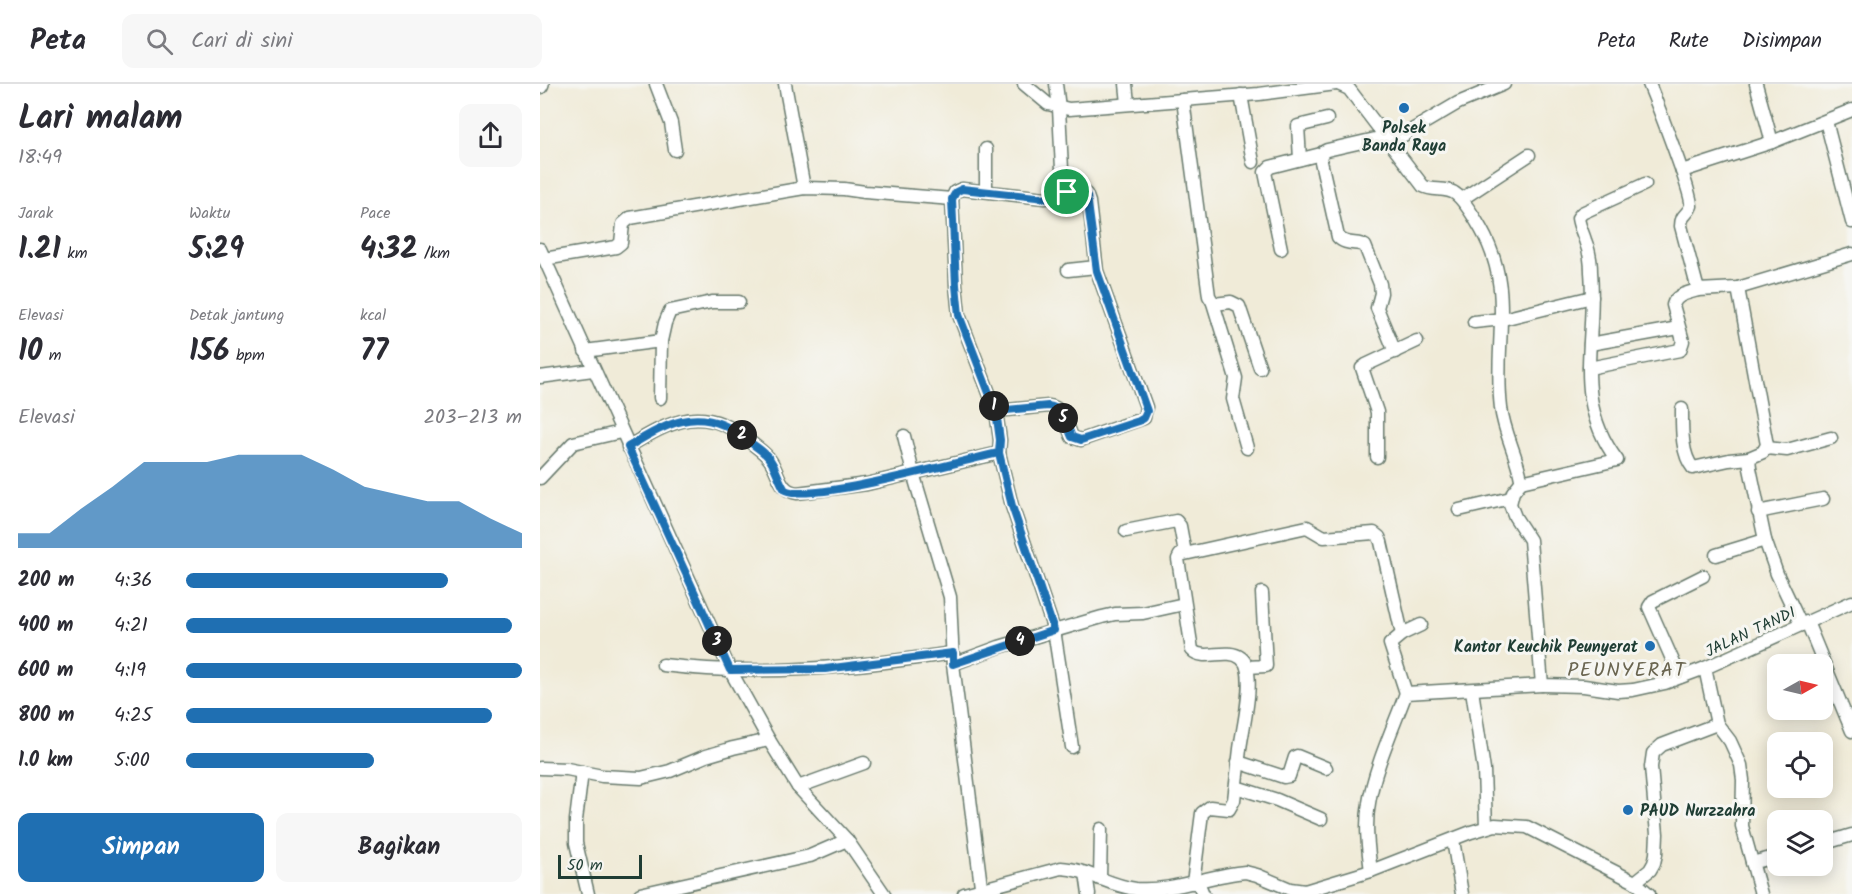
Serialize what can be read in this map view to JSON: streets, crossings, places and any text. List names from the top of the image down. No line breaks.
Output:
{"streets":{"street":["JALAN TANDI"]},"districts":["PEUNYERAT"],"places":["Polsek Banda Raya","Kantor Keuchik Peunyerat","PAUD Nurzzahra"],"scale_bar":"50 m","north":"right","page":{"header":"Peta","search":"Cari di sini","nav":["Peta","Rute","Disimpan"],"heading":["Lari malam","18:49"],"stats":[["Jarak","1.21 km"],["Waktu","5:29"],["Pace","4:32 /km"],["Elevasi","10 m"],["Detak jantung","156 bpm"],["kcal","77"]],"chart":["Elevasi","203–213 m"],"pins":["1","5","2","3","4"],"list":[{"name":"200 m","note":"4:36"},{"name":"400 m","note":"4:21"},{"name":"600 m","note":"4:19"},{"name":"800 m","note":"4:25"},{"name":"1.0 km","note":"5:00"}],"buttons":["Simpan","Bagikan"],"scale":"50 m"}}
